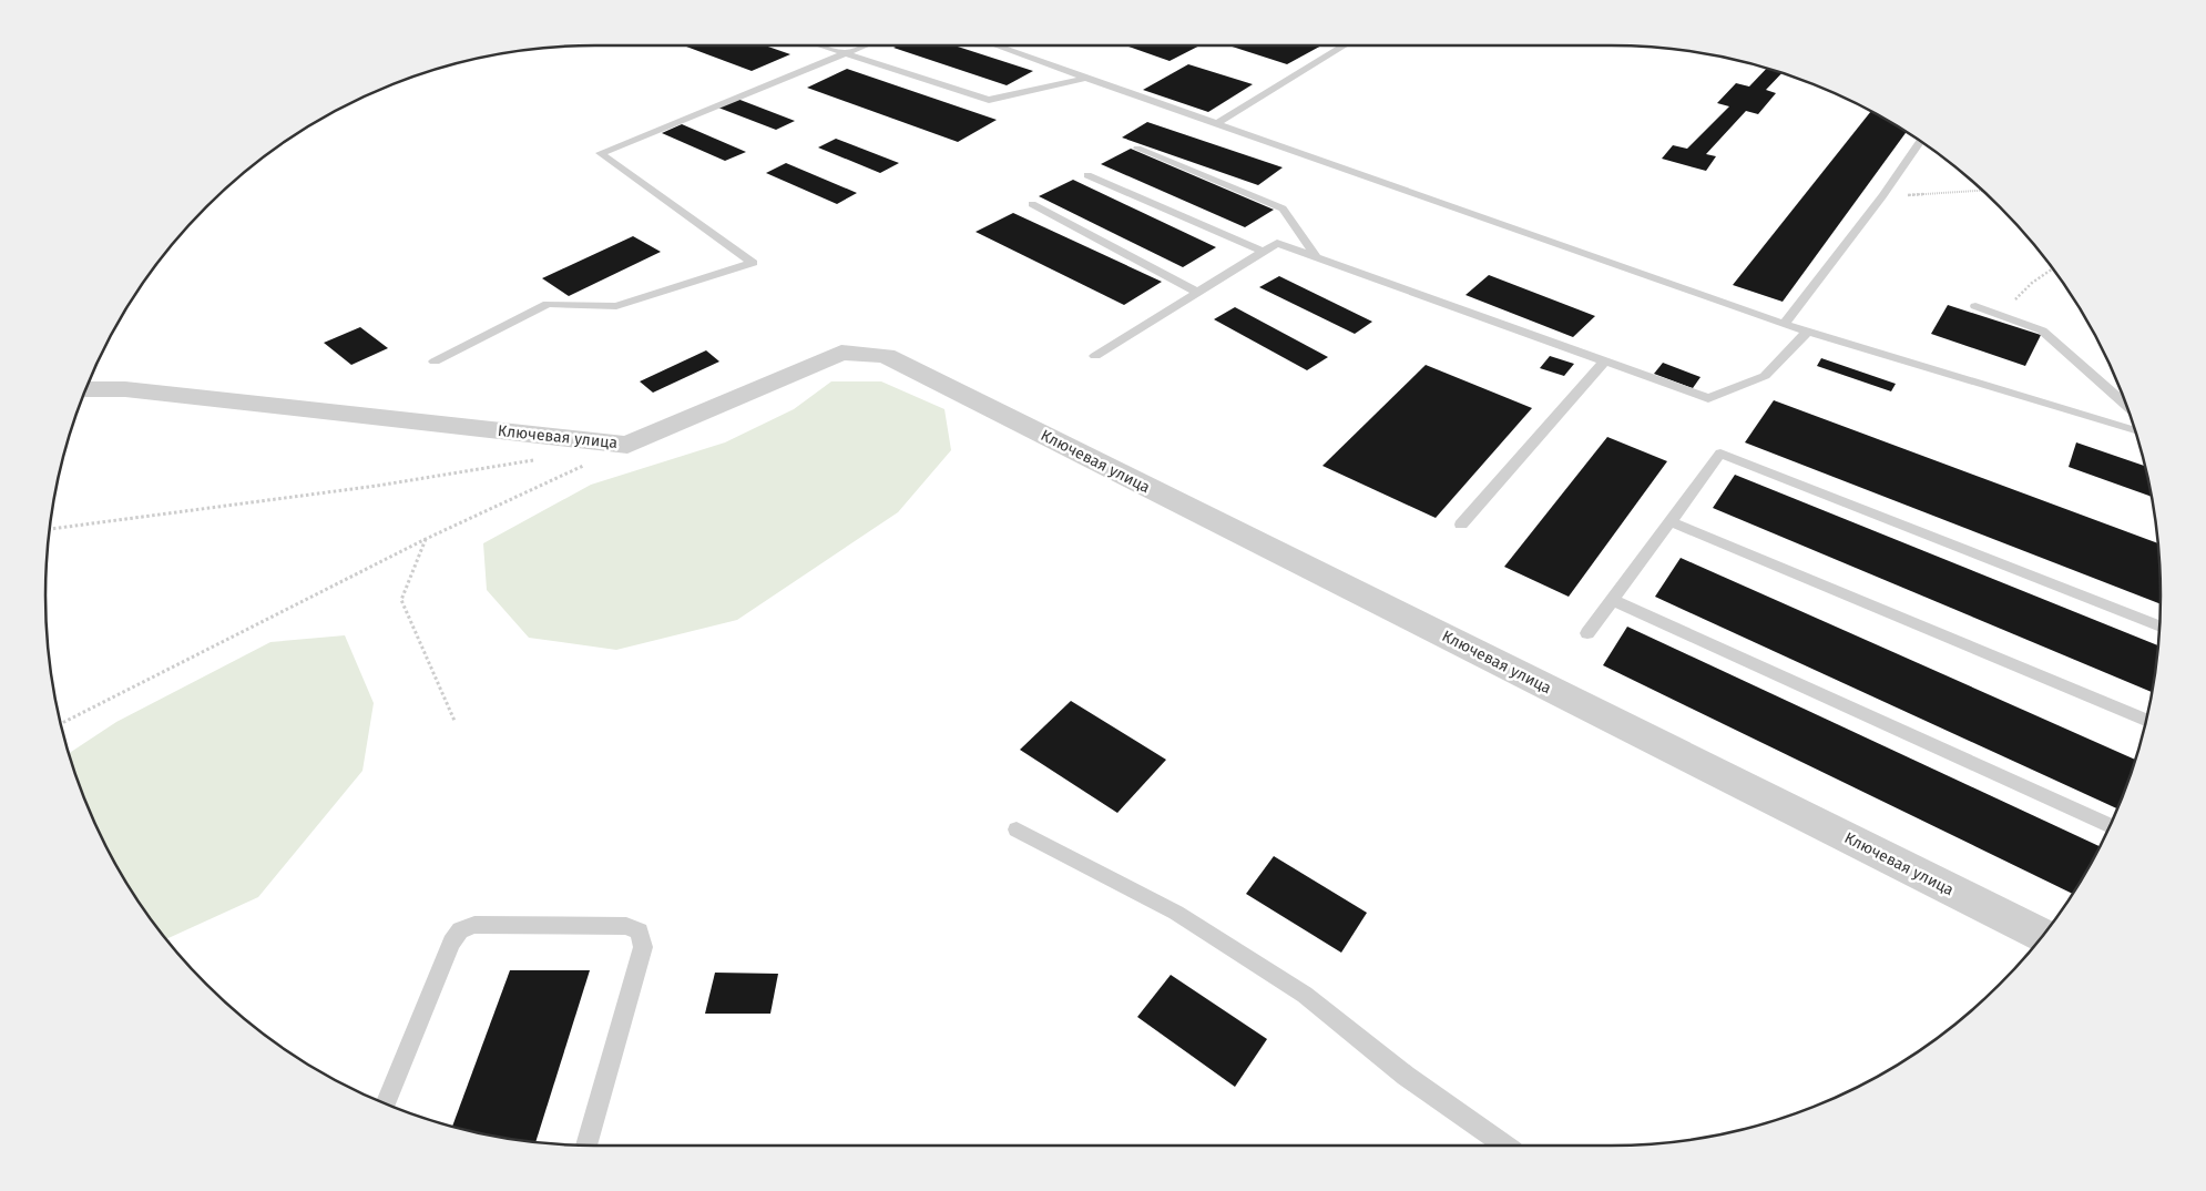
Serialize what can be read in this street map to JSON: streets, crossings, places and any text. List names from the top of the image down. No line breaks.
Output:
{"streets":{"street":["Ключевая улица"]}}
